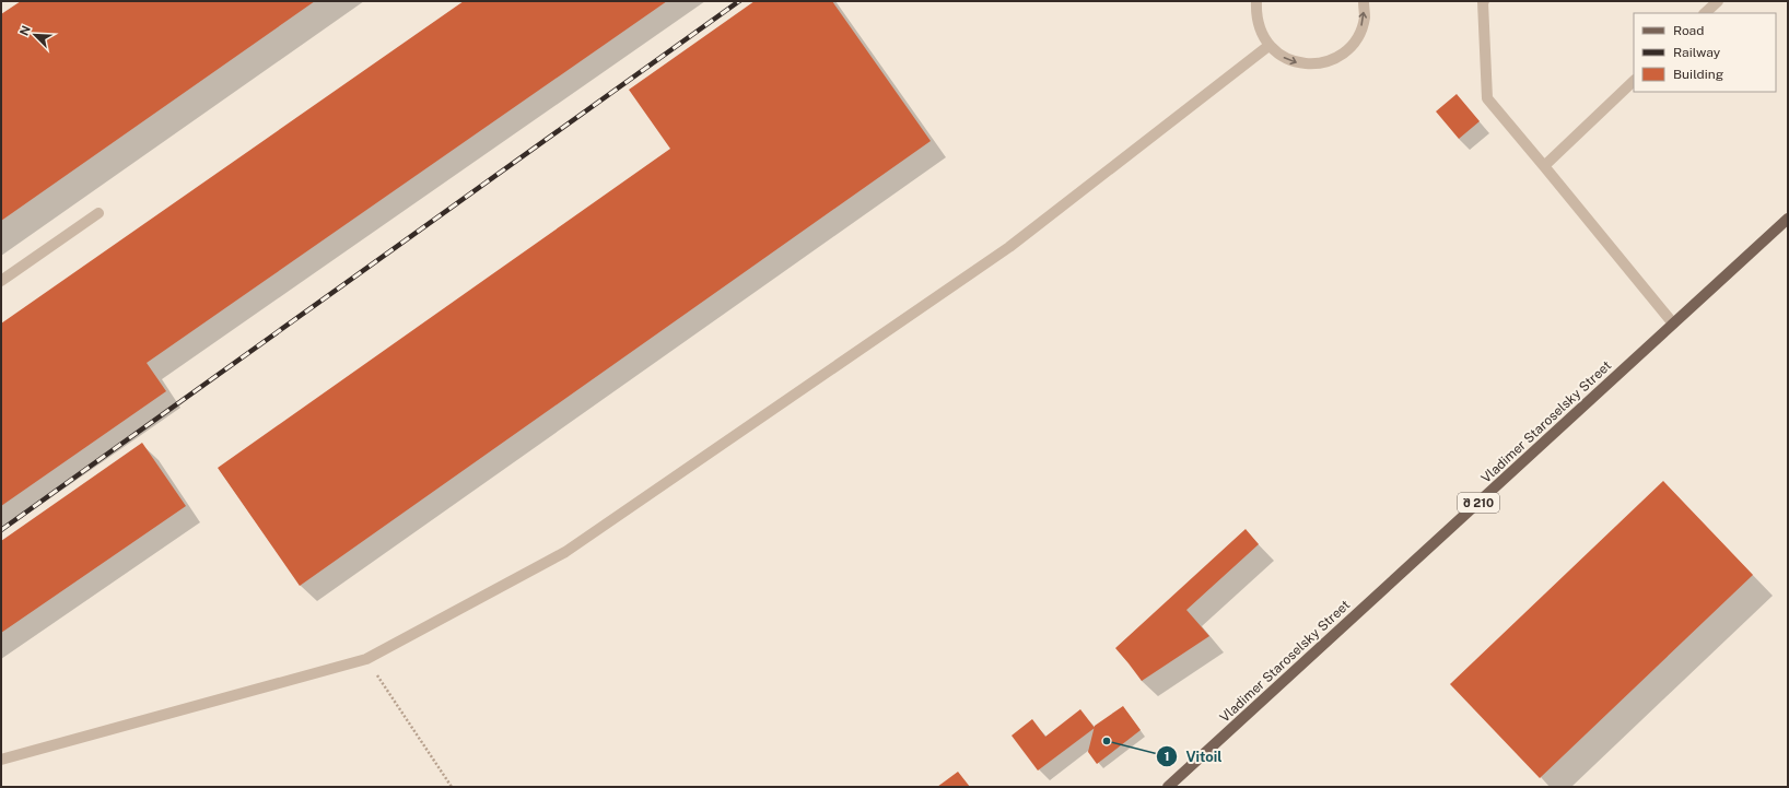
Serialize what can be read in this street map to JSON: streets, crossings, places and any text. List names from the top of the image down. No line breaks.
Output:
{"streets":{"main road":["Vladimer Staroselsky Street","შ 210"]},"places":["Vitoil"],"legend":["Road","Railway","Building"],"north":"top left"}
